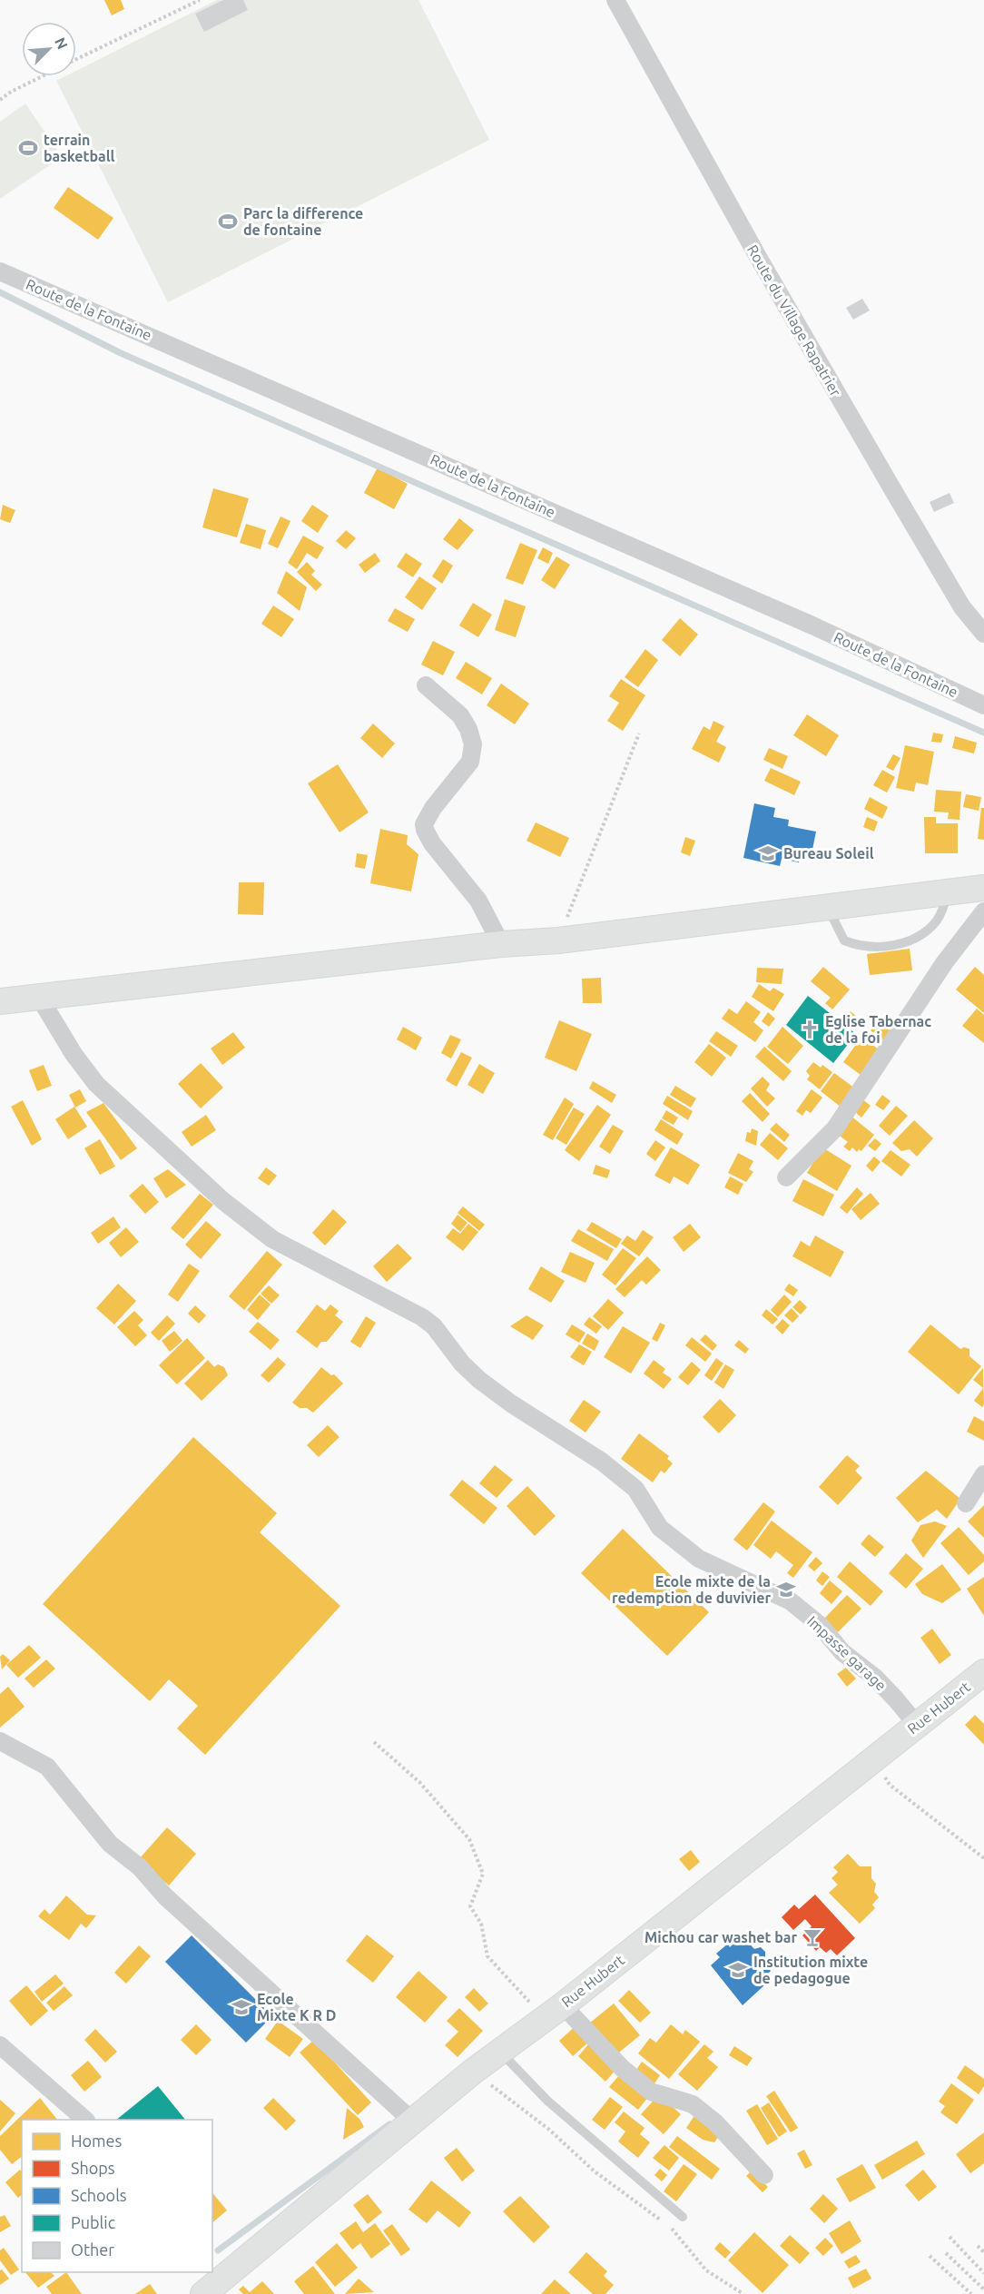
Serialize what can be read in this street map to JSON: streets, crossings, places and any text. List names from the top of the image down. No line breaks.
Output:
{"streets":{"main road":["Rue Hubert"],"street":["Route de la Fontaine","Route du Village Rapatrier","Impasse garage"]},"crossings":[["Impasse garage","Rue Hubert"]],"places":{"sports":["terrain basketball","Parc la difference de fontaine"],"school or university":["Bureau Soleil","Ecole mixte de la redemption de duvivier","Institution mixte de pedagogue","Ecole Mixte K R D"],"church":["Eglise Tabernac de la foi"],"bar":["Michou car washet bar"]},"legend":["Homes","Shops","Schools","Public","Other"],"north":"top right"}
